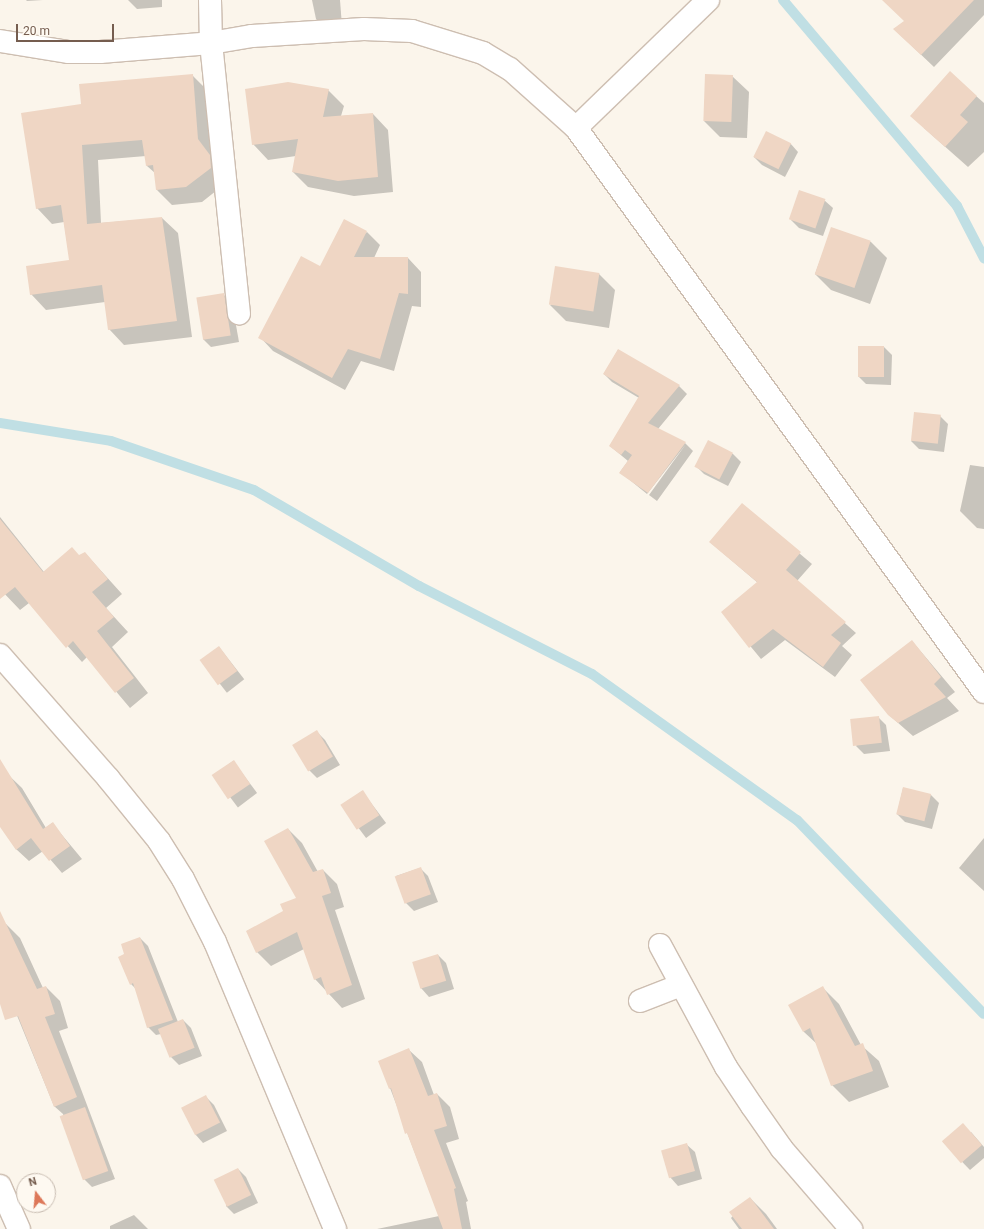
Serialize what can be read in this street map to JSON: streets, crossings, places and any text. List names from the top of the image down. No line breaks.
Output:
{"scale_bar":"20 m","north":"top"}
